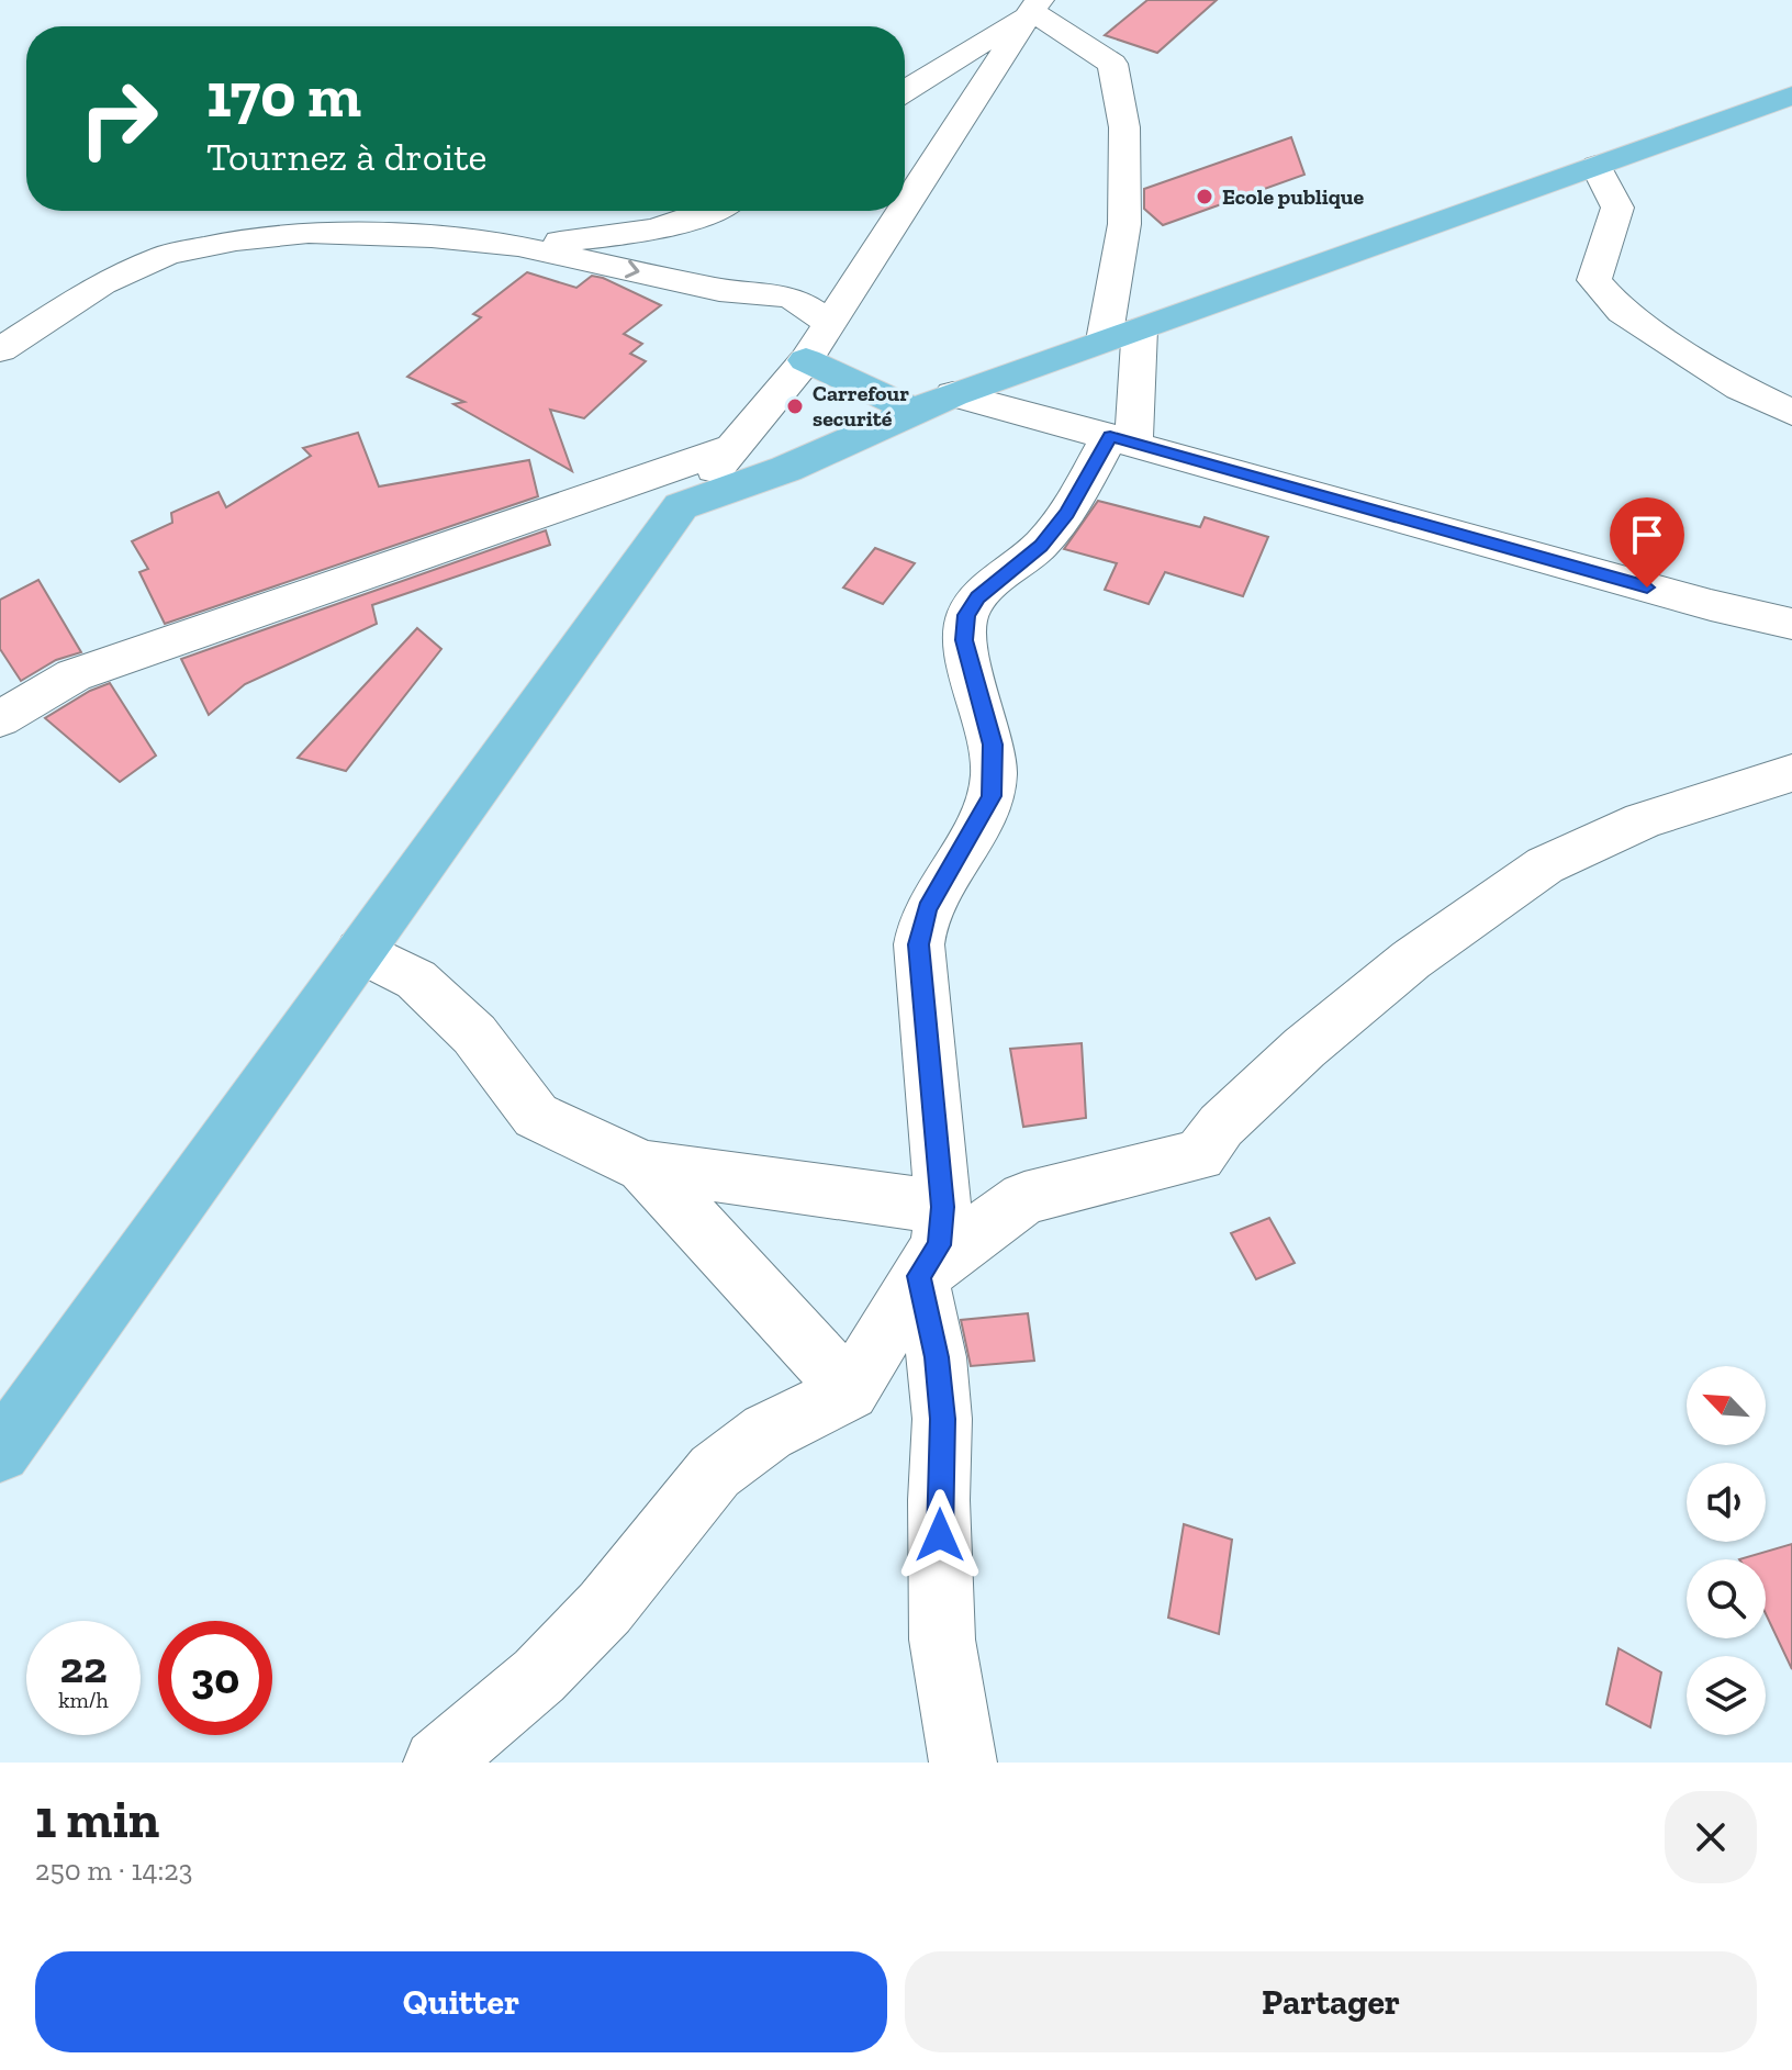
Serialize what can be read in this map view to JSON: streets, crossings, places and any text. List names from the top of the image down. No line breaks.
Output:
{"places":["Ecole publique","Carrefour securité"],"north":"top left","page":{"turn":["170 m","Tournez à droite"],"speed":"22 km/h","limit":"30","heading":["1 min","250 m · 14:23"],"buttons":["Quitter","Partager"]}}
